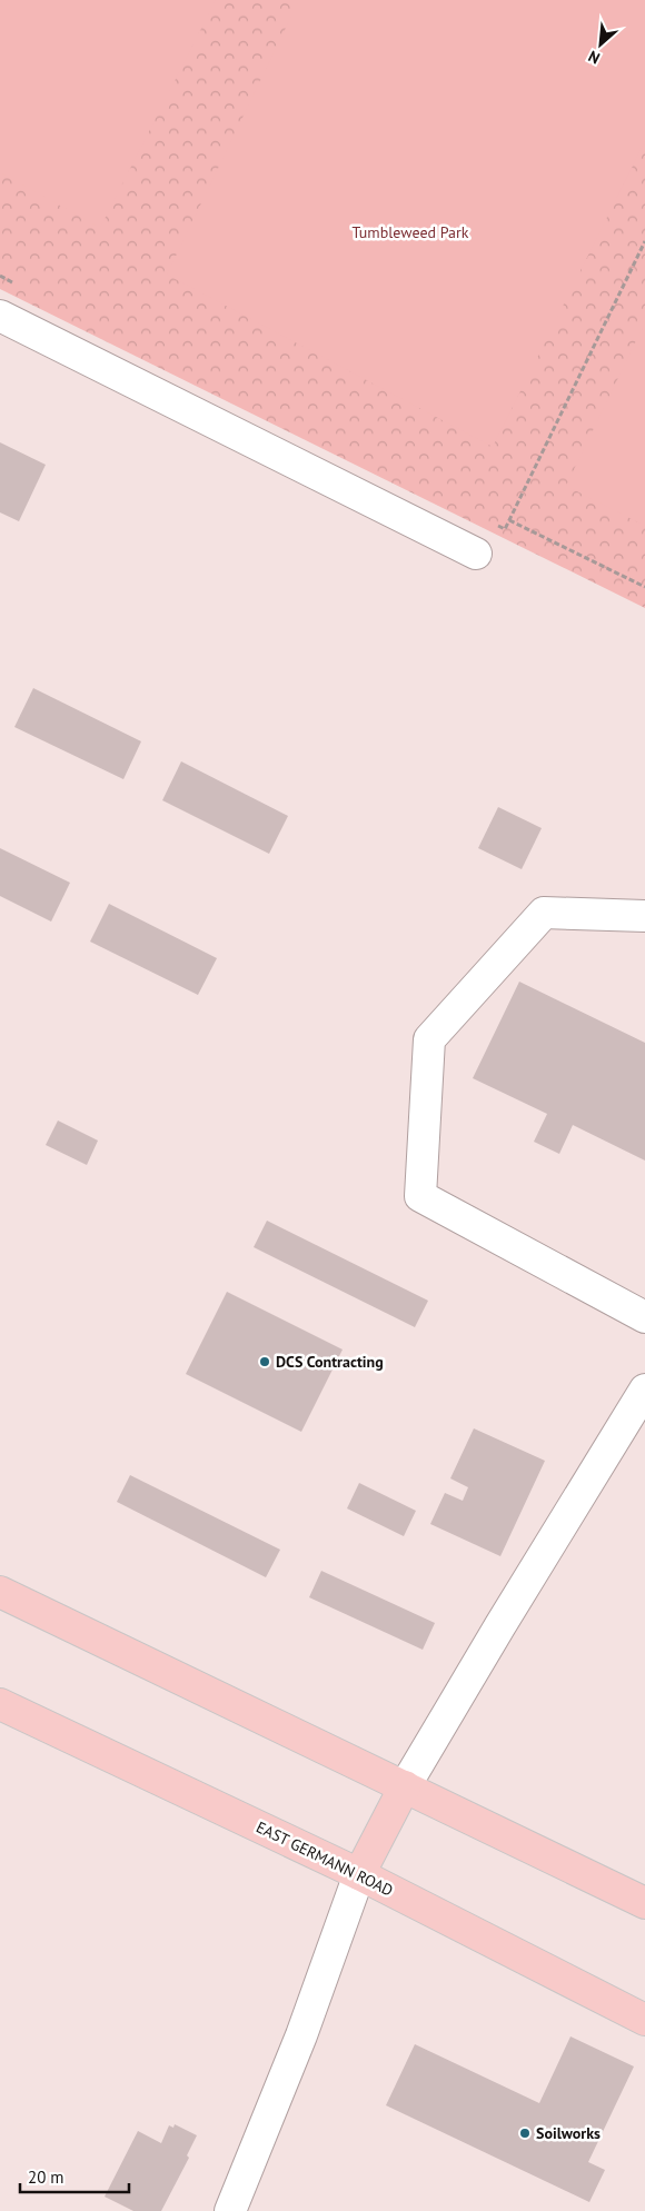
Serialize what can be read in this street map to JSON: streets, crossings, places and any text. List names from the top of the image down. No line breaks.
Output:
{"streets":{"main road":["EAST GERMANN ROAD"]},"parks":["Tumbleweed Park"],"places":["DCS Contracting","Soilworks"],"scale_bar":"20 m","north":"bottom left"}
